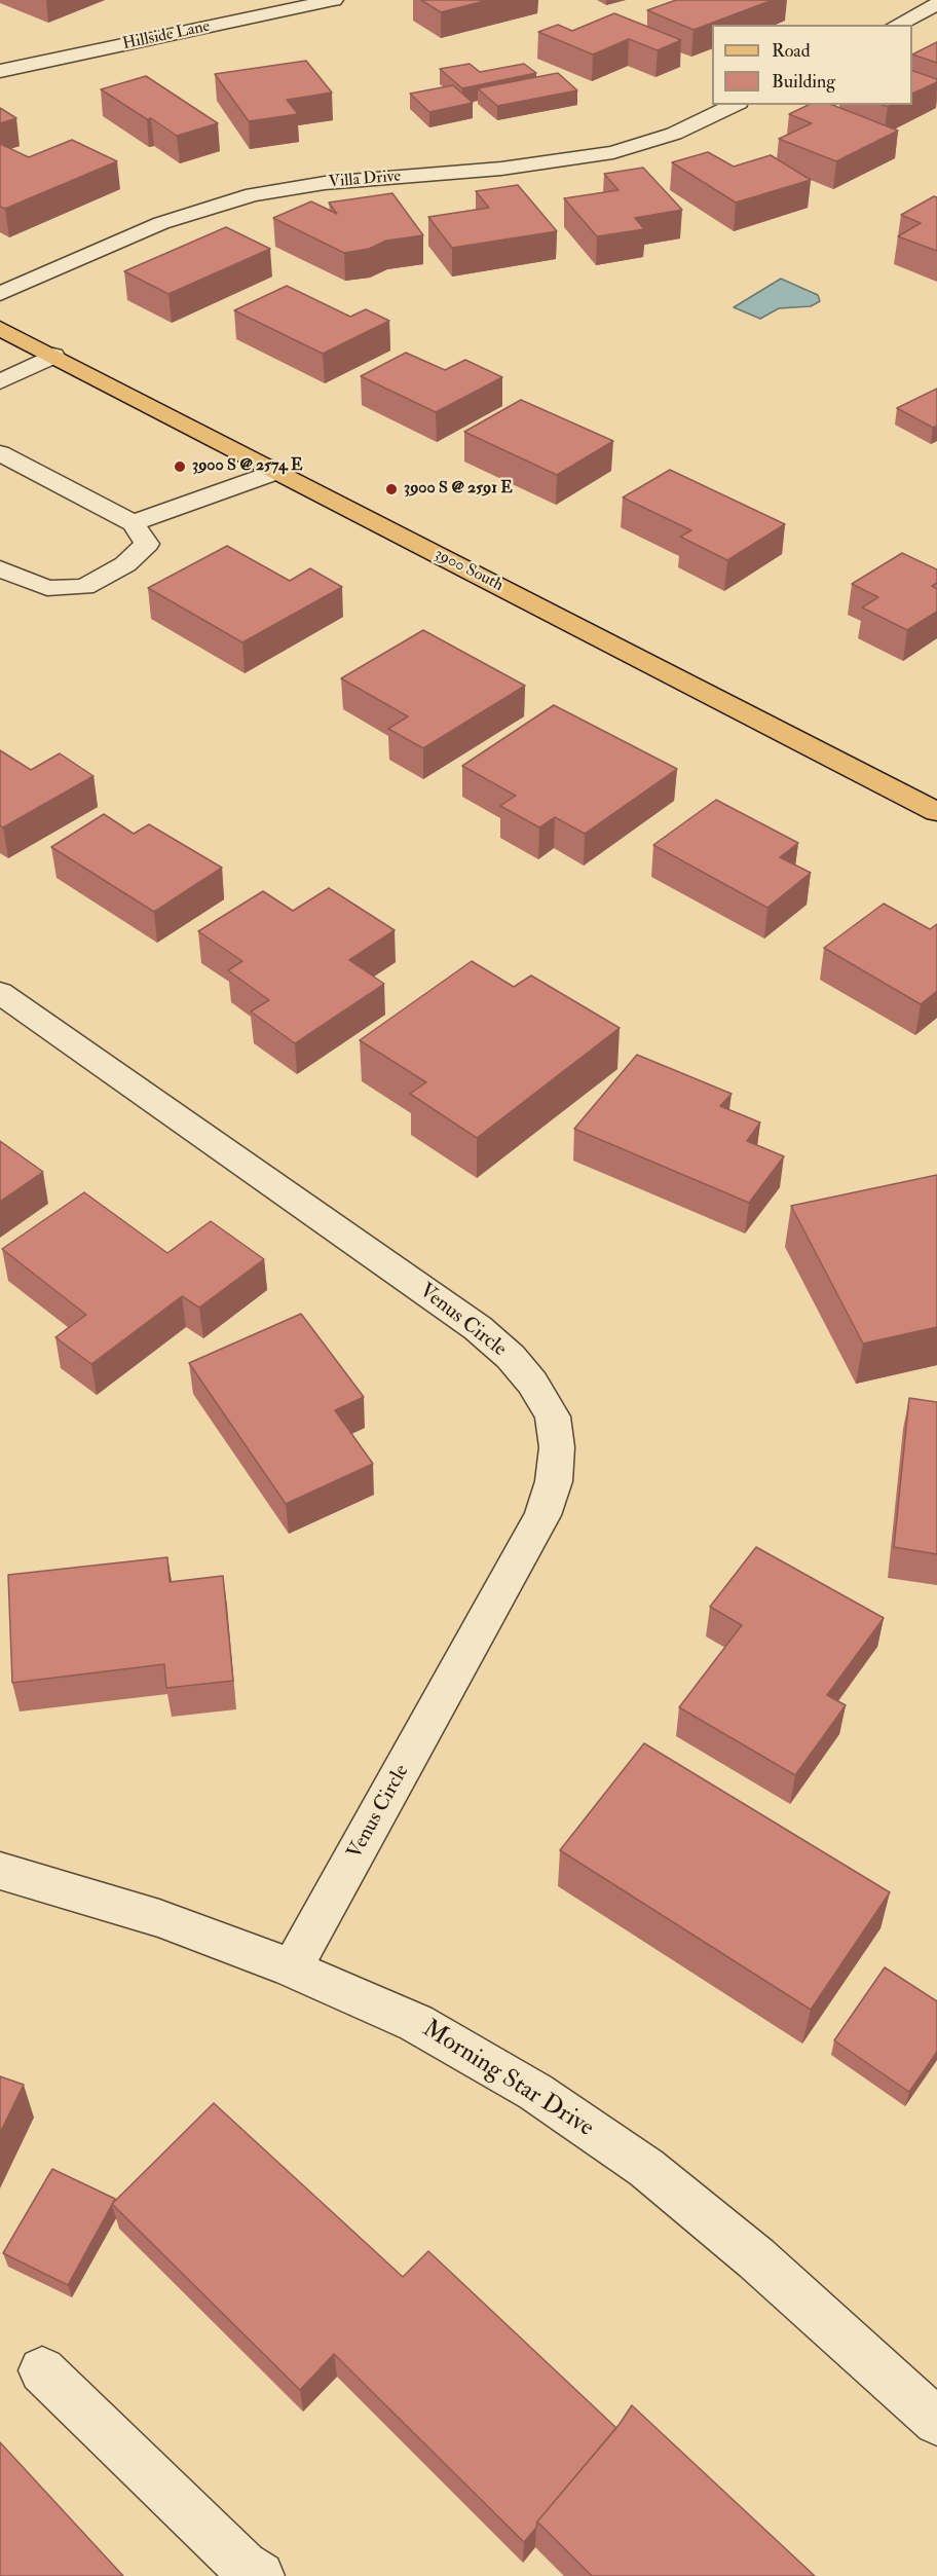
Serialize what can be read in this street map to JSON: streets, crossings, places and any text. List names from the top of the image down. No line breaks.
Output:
{"streets":{"main road":["3900 South"],"street":["Hillside Lane","Villa Drive","Venus Circle","Morning Star Drive"]},"crossings":[["Venus Circle","Morning Star Drive"]],"places":["3900 S @ 2574 E","3900 S @ 2591 E"],"legend":["Road","Building"]}
